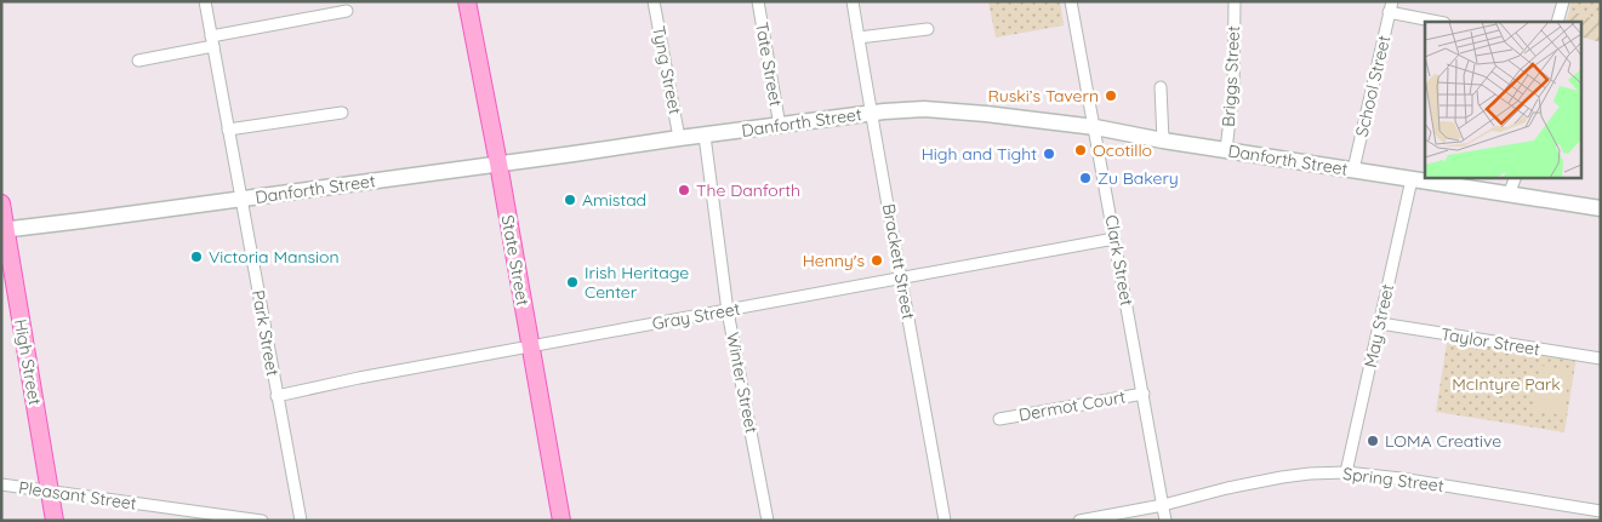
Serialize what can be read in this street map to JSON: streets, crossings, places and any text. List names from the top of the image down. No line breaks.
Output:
{"streets":{"main road":["State Street","High Street"],"street":["Tate Street","Tyng Street","Briggs Street","School Street","Danforth Street","Clark Street","Brackett Street","Gray Street","May Street","Park Street","Taylor Street","Winter Street","Dermot Court","Spring Street","Pleasant Street"]},"crossings":[["Tate Street","Danforth Street"],["Tyng Street","Danforth Street"],["Briggs Street","Danforth Street"],["School Street","Danforth Street"],["Danforth Street","State Street"],["Danforth Street","Clark Street"],["Danforth Street","Brackett Street"],["Danforth Street","May Street"],["Danforth Street","Park Street"],["Danforth Street","High Street"],["Danforth Street","Winter Street"],["State Street","Gray Street"],["Clark Street","Gray Street"],["Clark Street","Dermot Court"],["Clark Street","Spring Street"],["Brackett Street","Gray Street"],["Gray Street","Park Street"],["Gray Street","Winter Street"],["May Street","Taylor Street"],["May Street","Spring Street"],["High Street","Pleasant Street"]],"parks":["McIntyre Park"],"places":["Ruski’s Tavern","Ocotillo","High and Tight","Zu Bakery","The Danforth","Amistad","Victoria Mansion","Henny's","Irish Heritage Center","LOMA Creative"]}
